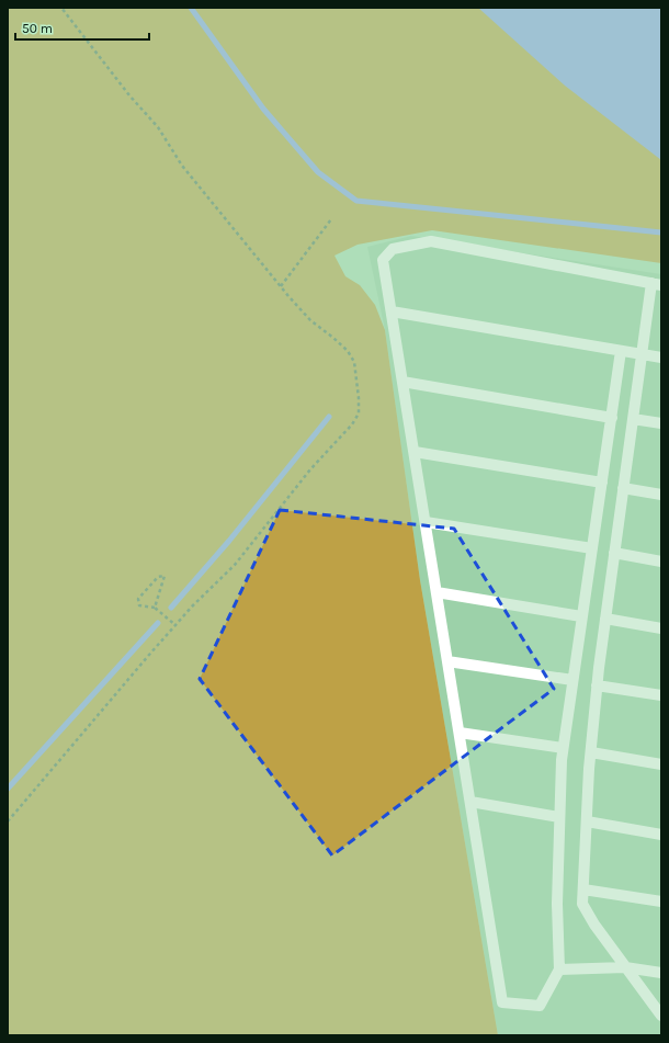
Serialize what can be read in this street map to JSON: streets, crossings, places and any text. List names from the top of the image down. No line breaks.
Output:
{"scale_bar":"50 m"}
